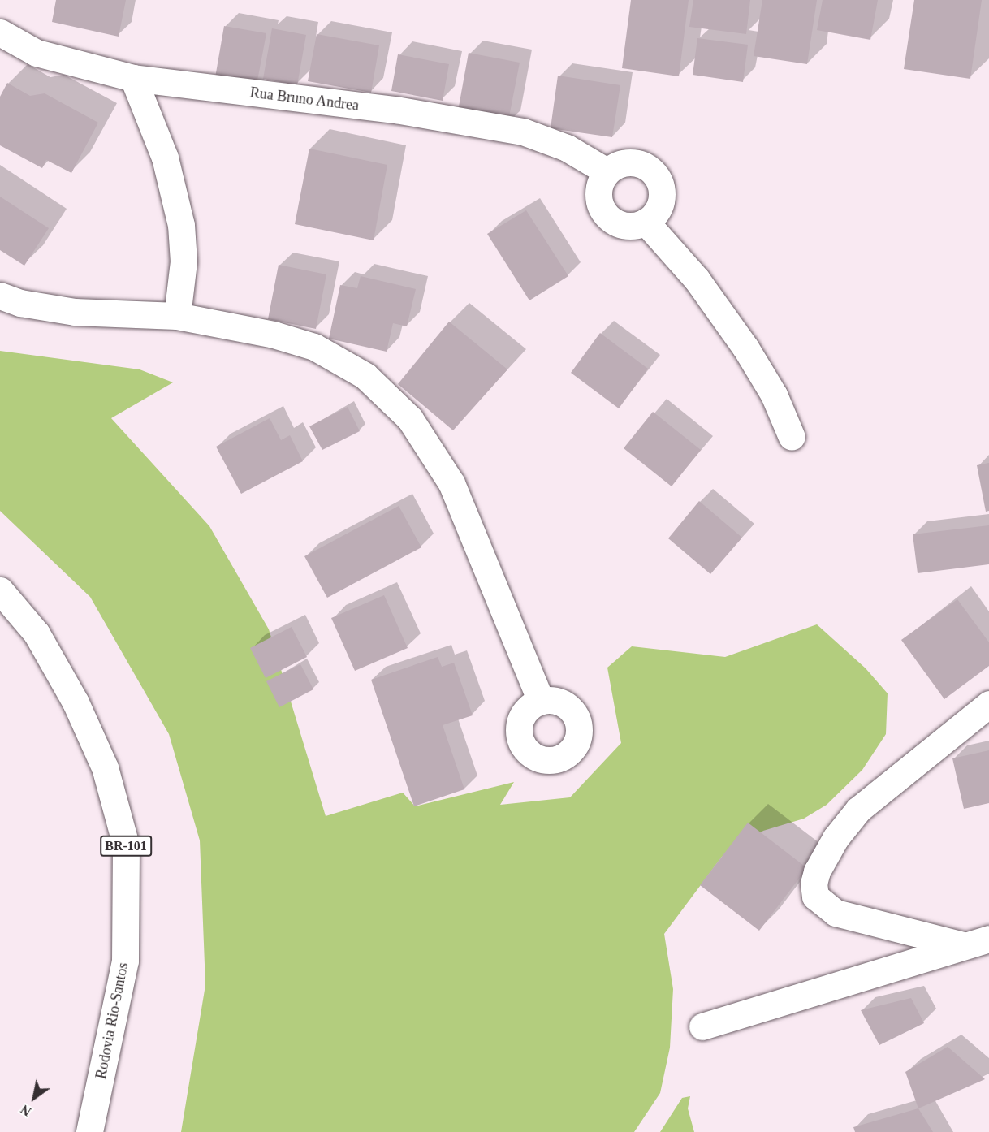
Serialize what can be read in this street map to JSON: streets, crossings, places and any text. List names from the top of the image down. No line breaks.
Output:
{"streets":{"main road":["Rua Bruno Andrea","BR-101","Rodovia Rio-Santos"]},"north":"bottom left"}
